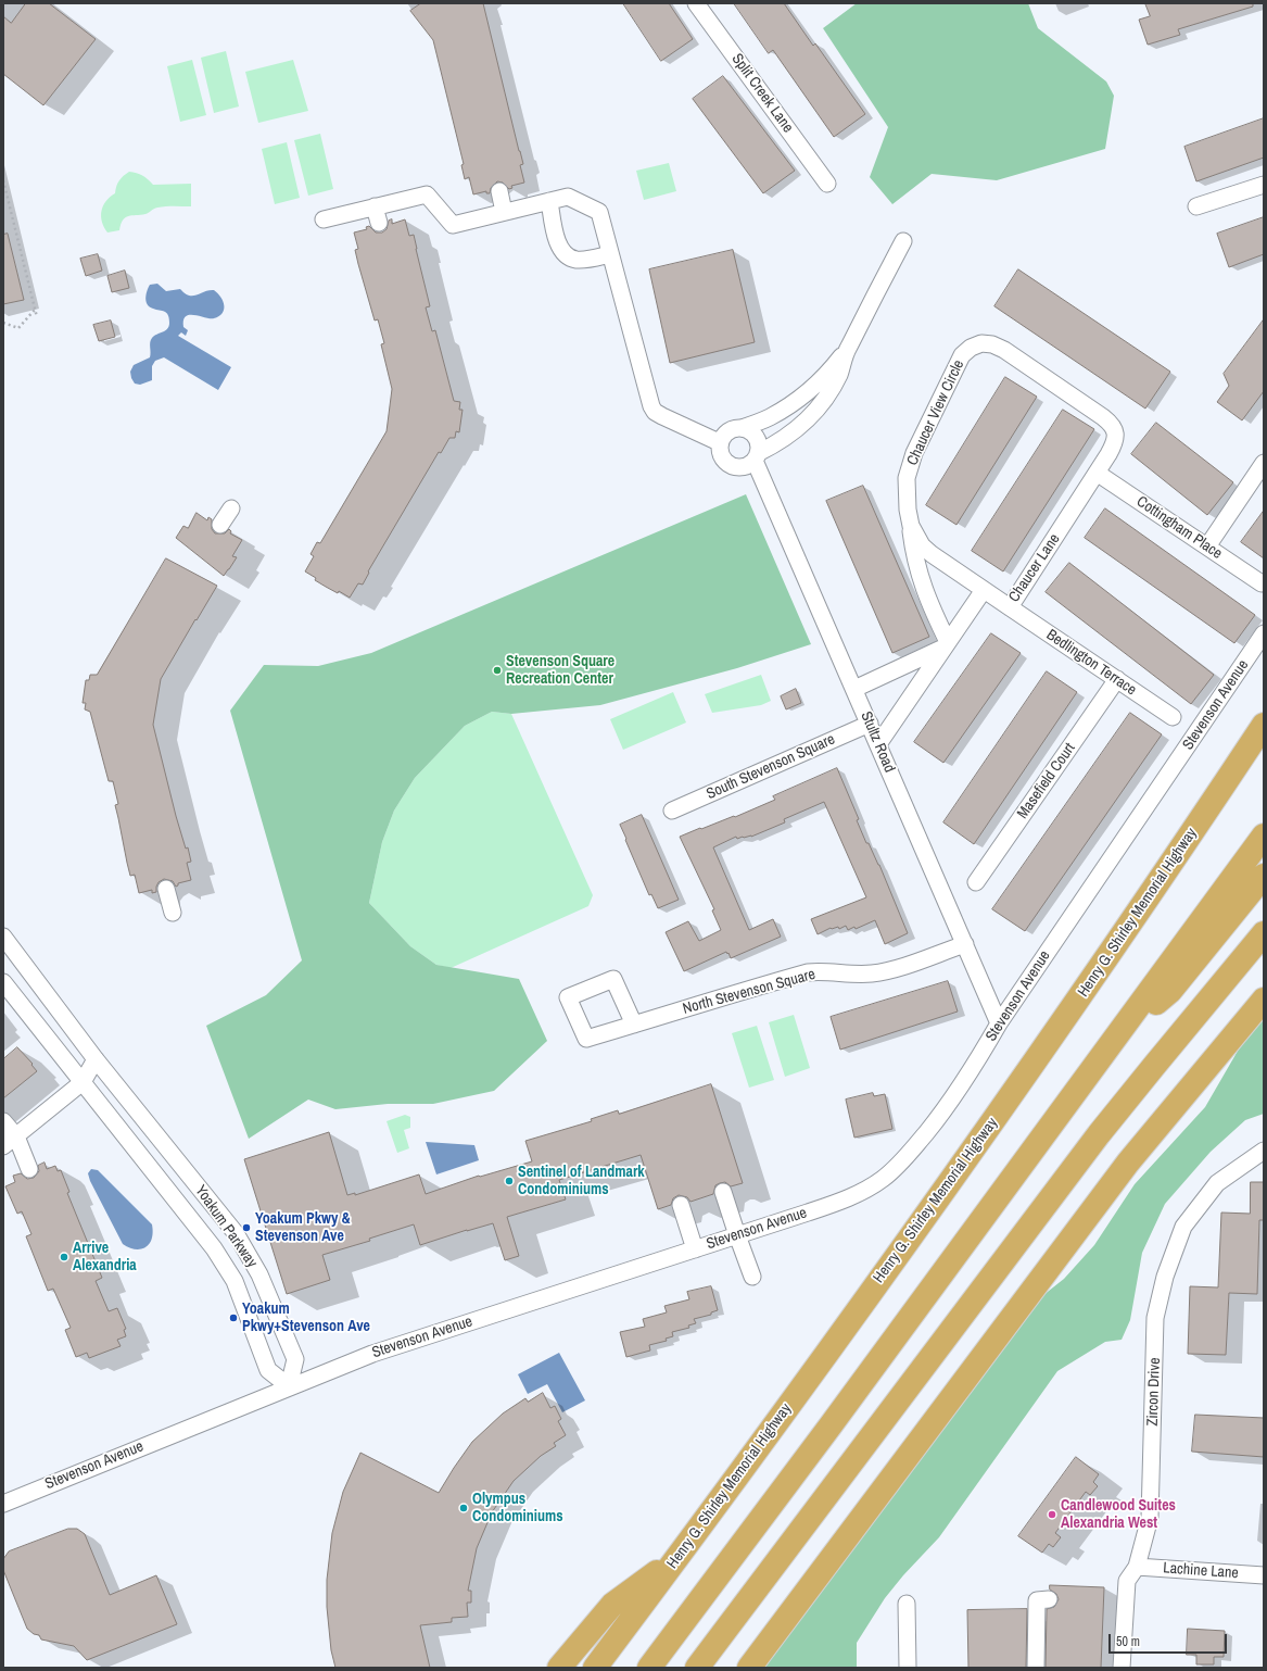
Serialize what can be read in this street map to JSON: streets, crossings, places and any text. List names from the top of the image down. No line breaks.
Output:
{"streets":{"highway":["Henry G. Shirley Memorial Highway"],"street":["Split Creek Lane","Chaucer View Circle","Cottingham Place","Chaucer Lane","Bedlington Terrace","Stevenson Avenue","Stultz Road","South Stevenson Square","Masefield Court","North Stevenson Square","Yoakum Parkway","Zircon Drive","Lachine Lane"]},"crossings":[["Chaucer View Circle","Chaucer Lane"],["Cottingham Place","Chaucer Lane"],["Chaucer Lane","Bedlington Terrace"],["Chaucer Lane","Stultz Road"],["Bedlington Terrace","Masefield Court"],["Stevenson Avenue","Stultz Road"],["Stevenson Avenue","Yoakum Parkway"],["Stultz Road","South Stevenson Square"],["Stultz Road","North Stevenson Square"],["Zircon Drive","Lachine Lane"]],"places":["Stevenson Square Recreation Center","Sentinel of Landmark Condominiums","Yoakum Pkwy & Stevenson Ave","Arrive Alexandria","Yoakum Pkwy+Stevenson Ave","Olympus Condominiums","Candlewood Suites Alexandria West"],"scale_bar":"50 m"}
